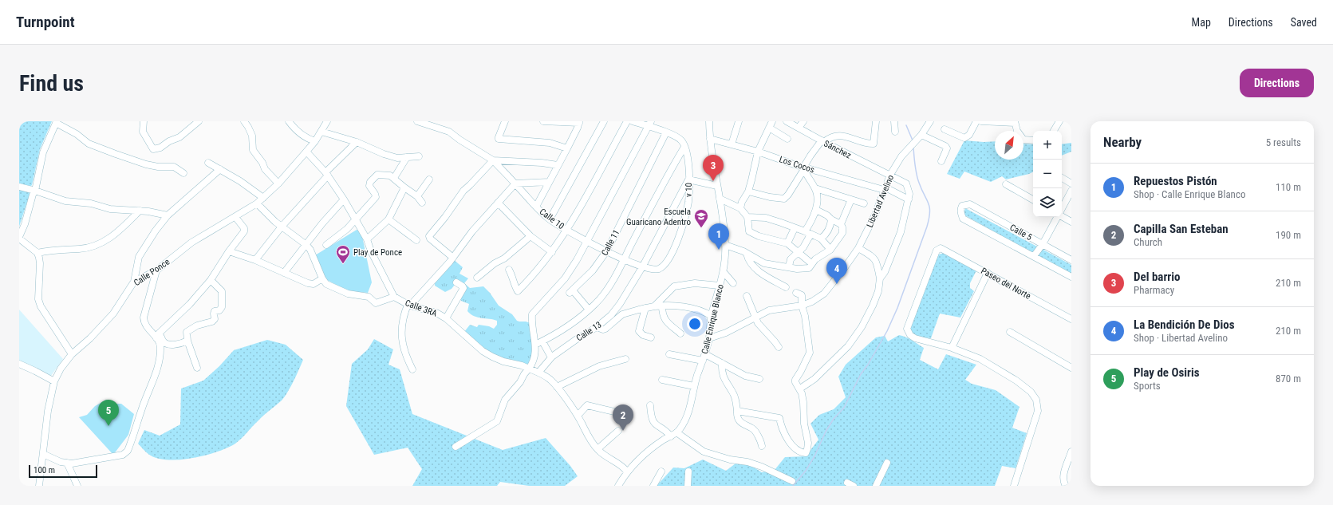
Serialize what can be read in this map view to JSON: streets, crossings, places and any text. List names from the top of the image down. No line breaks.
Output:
{"streets":{"street":["Sánchez","Los Cocos","v 10","Libertad Avelino","Calle 10","Calle 5","Calle 11","Calle Ponce","Paseo del Norte","Calle 3RA","Calle Enrique Blanco","Calle 13"]},"crossings":[["Sánchez","Los Cocos"],["Sánchez","Libertad Avelino"],["Los Cocos","Libertad Avelino"],["Los Cocos","Calle Enrique Blanco"],["v 10","Calle 10"],["v 10","Calle 11"],["v 10","Calle 13"],["Libertad Avelino","Calle Enrique Blanco"],["Calle 10","Calle 11"],["Calle Ponce","Calle 3RA"],["Calle 3RA","Calle Enrique Blanco"],["Calle 3RA","Calle 13"]],"places":{"school or university":["Escuela Guaricano Adentro"],"sports":["Play de Ponce"]},"scale_bar":"100 m","north":"top right","page":{"header":"Turnpoint","nav":["Map","Directions","Saved"],"buttons":"Directions","title":"Find us","heading":["Nearby","5 results"],"map_buttons":["+","−"],"pins":["3","1","4","5","2"],"list":[{"mark":"1","name":"Repuestos Pistón","note":"Shop · Calle Enrique Blanco","value":"110 m"},{"mark":"2","name":"Capilla San Esteban","note":"Church","value":"190 m"},{"mark":"3","name":"Del barrio","note":"Pharmacy","value":"210 m"},{"mark":"4","name":"La Bendición De Dios","note":"Shop · Libertad Avelino","value":"210 m"},{"mark":"5","name":"Play de Osiris","note":"Sports","value":"870 m"}],"scale":"100 m"}}
